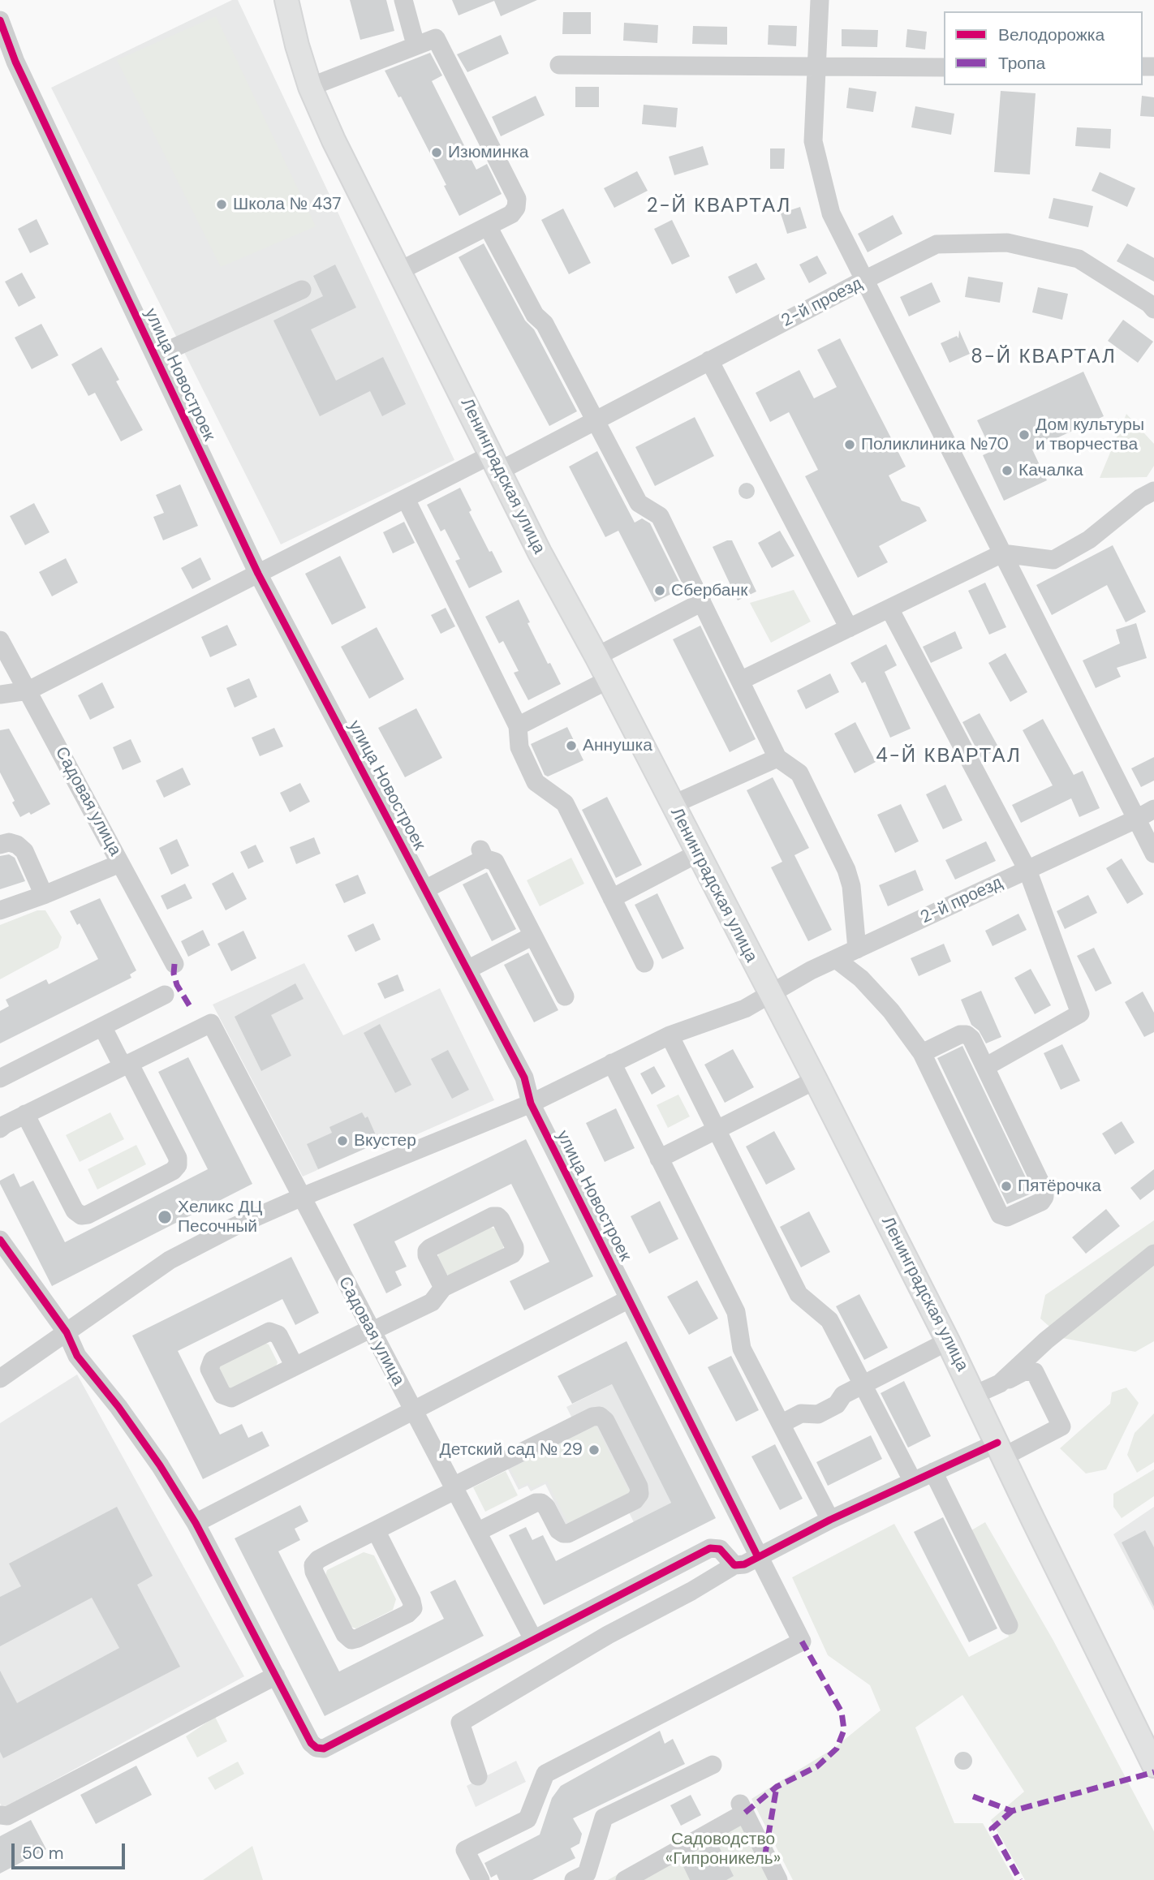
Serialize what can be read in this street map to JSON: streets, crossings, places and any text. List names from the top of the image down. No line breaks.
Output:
{"streets":{"main road":["Ленинградская улица"],"street":["2-й проезд","улица Новостроек","Садовая улица"]},"crossings":[["2-й проезд","улица Новостроек"],["2-й проезд","Ленинградская улица"],["2-й проезд","Садовая улица"]],"districts":["2-Й КВАРТАЛ","8-Й КВАРТАЛ","4-Й КВАРТАЛ"],"parks":["Садоводство «Гипроникель»"],"places":["Изюминка","Школа № 437","Дом культуры и творчества","Поликлиника №70","Качалка","Сбербанк","Аннушка","Вкустер","Пятёрочка","Хеликс ДЦ Песочный","Детский сад № 29"],"legend":["Велодорожка","Тропа"],"scale_bar":"50 m"}
